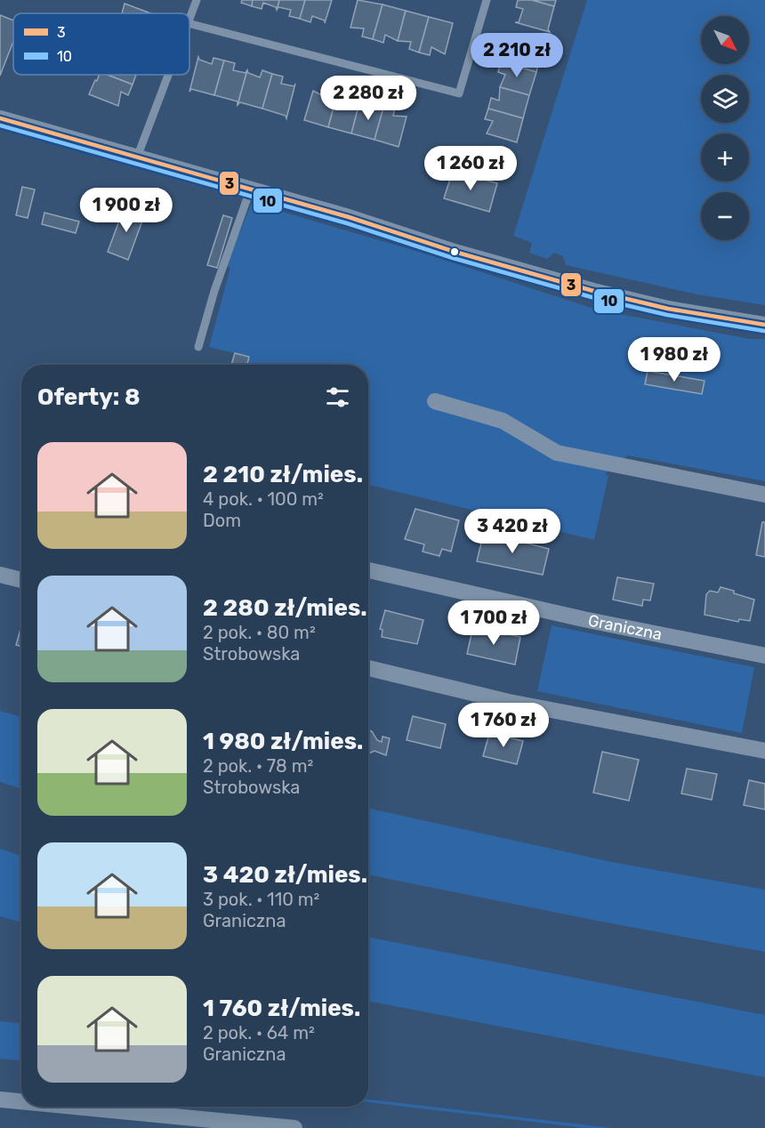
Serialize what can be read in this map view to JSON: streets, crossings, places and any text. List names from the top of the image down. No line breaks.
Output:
{"streets":{"street":["Graniczna"]},"lines":["transit line 3","transit line 10"],"legend":["3","10"],"north":"bottom right","page":{"map_buttons":["+","−"],"price":["2 210 zł","2 280 zł","1 260 zł","1 900 zł","1 980 zł","3 420 zł","1 700 zł","1 760 zł"],"heading":"Oferty: 8","list":[{"name":"2 210 zł/mies.","note":"4 pok. · 100 m² · Dom"},{"name":"2 280 zł/mies.","note":"2 pok. · 80 m² · Strobowska"},{"name":"1 980 zł/mies.","note":"2 pok. · 78 m² · Strobowska"},{"name":"3 420 zł/mies.","note":"3 pok. · 110 m² · Graniczna"},{"name":"1 760 zł/mies.","note":"2 pok. · 64 m² · Graniczna"}]}}
